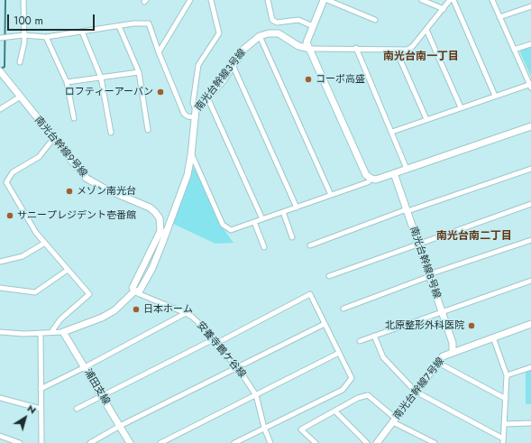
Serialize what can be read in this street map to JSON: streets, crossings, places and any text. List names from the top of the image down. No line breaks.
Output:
{"streets":{"street":["南光台幹線３号線","南光台幹線９号線","南光台幹線８号線","安養寺鶴ケ谷線","浦田支線","南光台幹線７号線"]},"crossings":[["南光台幹線３号線","南光台幹線９号線"],["南光台幹線３号線","安養寺鶴ケ谷線"],["南光台幹線３号線","浦田支線"],["南光台幹線９号線","安養寺鶴ケ谷線"],["南光台幹線８号線","南光台幹線７号線"]],"districts":["南光台南一丁目","南光台南二丁目"],"places":["コーポ高盛","ロフティーアーバン","メゾン南光台","サニープレジデント壱番館","日本ホーム","北原整形外科医院"],"scale_bar":"100 m","north":"top right"}
